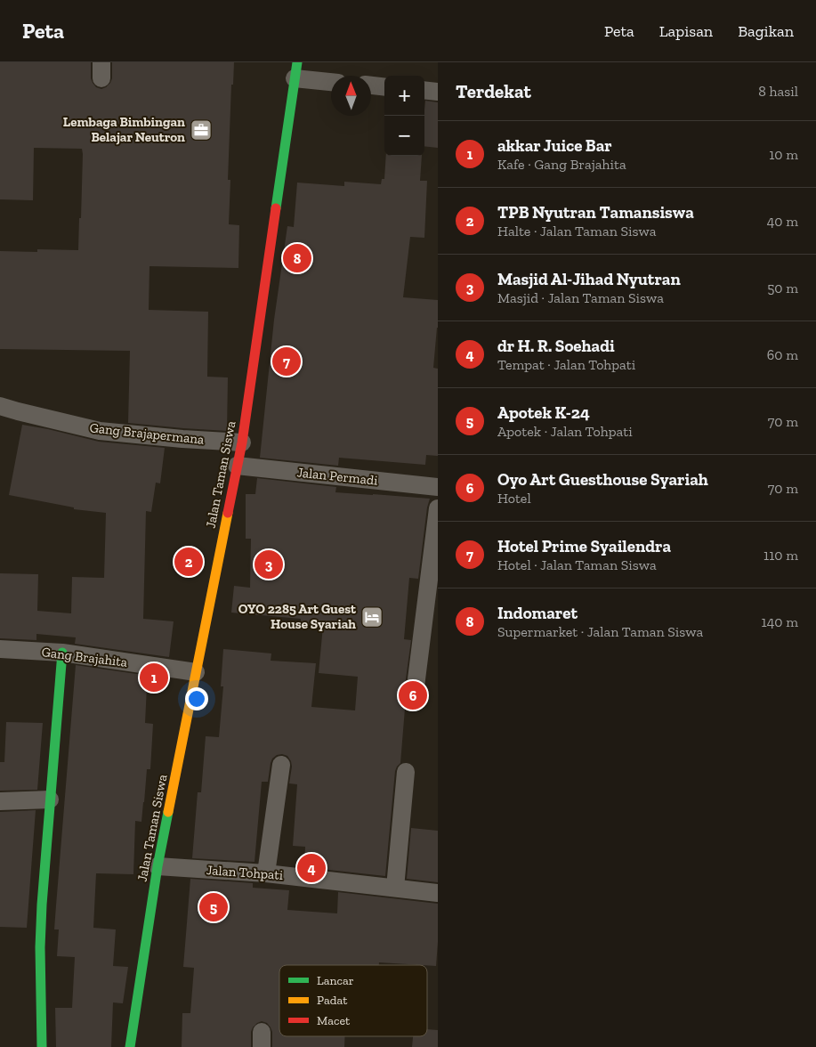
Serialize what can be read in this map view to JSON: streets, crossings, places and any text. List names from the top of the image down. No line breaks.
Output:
{"streets":{"main road":["Jalan Taman Siswa"],"street":["Gang Brajapermana","Jalan Permadi","Gang Brajahita","Jalan Tohpati"]},"crossings":[["Gang Brajapermana","Jalan Taman Siswa"],["Jalan Taman Siswa","Jalan Permadi"],["Jalan Taman Siswa","Gang Brajahita"],["Jalan Taman Siswa","Jalan Tohpati"]],"places":{"office":["Lembaga Bimbingan Belajar Neutron"],"hotel":["OYO 2285 Art Guest House Syariah"]},"legend":["Lancar","Padat","Macet"],"north":"top","page":{"header":"Peta","nav":["Peta","Lapisan","Bagikan"],"heading":["Terdekat","8 hasil"],"map_buttons":["+","−"],"list":[{"mark":"1","name":"akkar Juice Bar","note":"Kafe · Gang Brajahita","value":"10 m"},{"mark":"2","name":"TPB Nyutran Tamansiswa","note":"Halte · Jalan Taman Siswa","value":"40 m"},{"mark":"3","name":"Masjid Al-Jihad Nyutran","note":"Masjid · Jalan Taman Siswa","value":"50 m"},{"mark":"4","name":"dr H. R. Soehadi","note":"Tempat · Jalan Tohpati","value":"60 m"},{"mark":"5","name":"Apotek K-24","note":"Apotek · Jalan Tohpati","value":"70 m"},{"mark":"6","name":"Oyo Art Guesthouse Syariah","note":"Hotel","value":"70 m"},{"mark":"7","name":"Hotel Prime Syailendra","note":"Hotel · Jalan Taman Siswa","value":"110 m"},{"mark":"8","name":"Indomaret","note":"Supermarket · Jalan Taman Siswa","value":"140 m"}],"pins":["8","7","2","3","1","6","4","5"]}}
